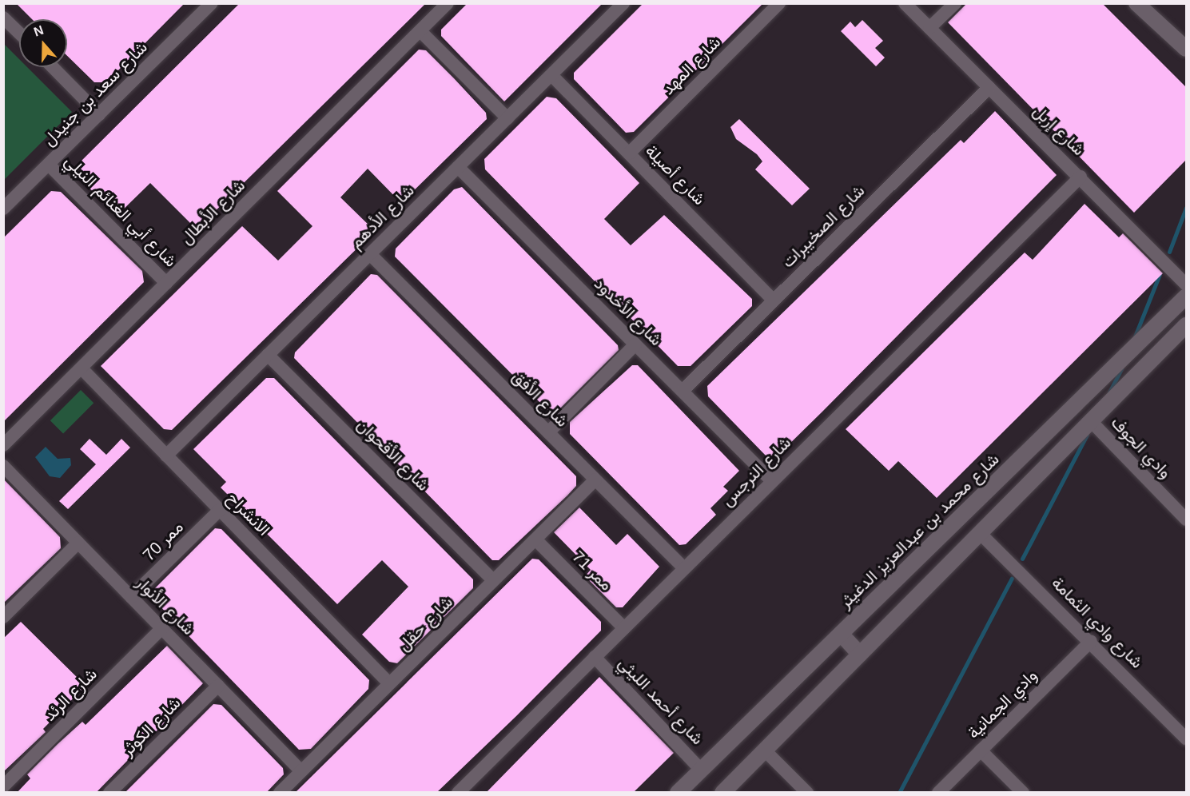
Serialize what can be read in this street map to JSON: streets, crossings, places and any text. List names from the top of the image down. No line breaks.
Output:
{"streets":{"street":["شارع المهد","شارع سعد بن جنيدل","شارع إربل","شارع أصيلة","شارع أبي الغنائم النيلي","شارع الأبطال","شارع الأدهم","شارع الصخيبرات","شارع الأخدود","شارع الأفق","وادي الجوف","شارع الأقحوان","شارع النرجس","الانشراح","شارع محمد بن عبدالعزيز الدغيثر","ممر 70","ممر 71","شارع الأنوار","شارع وادي الثمامة","شارع حقل","شارع الرئد","شارع أحمد الليثي","وادي الجمانية","شارع الكوثر"]},"crossings":[["شارع المهد","شارع أصيلة"],["شارع سعد بن جنيدل","شارع أبي الغنائم النيلي"],["شارع إربل","شارع الصخيبرات"],["شارع إربل","شارع النرجس"],["شارع أصيلة","شارع الأدهم"],["شارع أصيلة","شارع الصخيبرات"],["شارع أبي الغنائم النيلي","شارع الأبطال"],["شارع الأبطال","الانشراح"],["شارع الأدهم","شارع الأخدود"],["شارع الأدهم","شارع الأفق"],["شارع الأدهم","شارع الأقحوان"],["شارع الأدهم","الانشراح"],["شارع الصخيبرات","شارع الأخدود"],["شارع الأخدود","شارع النرجس"],["شارع الأفق","شارع النرجس"],["شارع الأفق","شارع حقل"],["شارع الأقحوان","شارع حقل"],["شارع النرجس","ممر 71"],["شارع النرجس","شارع أحمد الليثي"],["الانشراح","ممر 70"],["الانشراح","شارع حقل"],["شارع محمد بن عبدالعزيز الدغيثر","شارع أحمد الليثي"],["ممر 70","شارع الأنوار"],["ممر 71","شارع حقل"],["شارع الأنوار","شارع حقل"],["شارع الأنوار","شارع الرئد"],["شارع الأنوار","شارع الكوثر"],["شارع وادي الثمامة","وادي الجمانية"]],"north":"top"}
